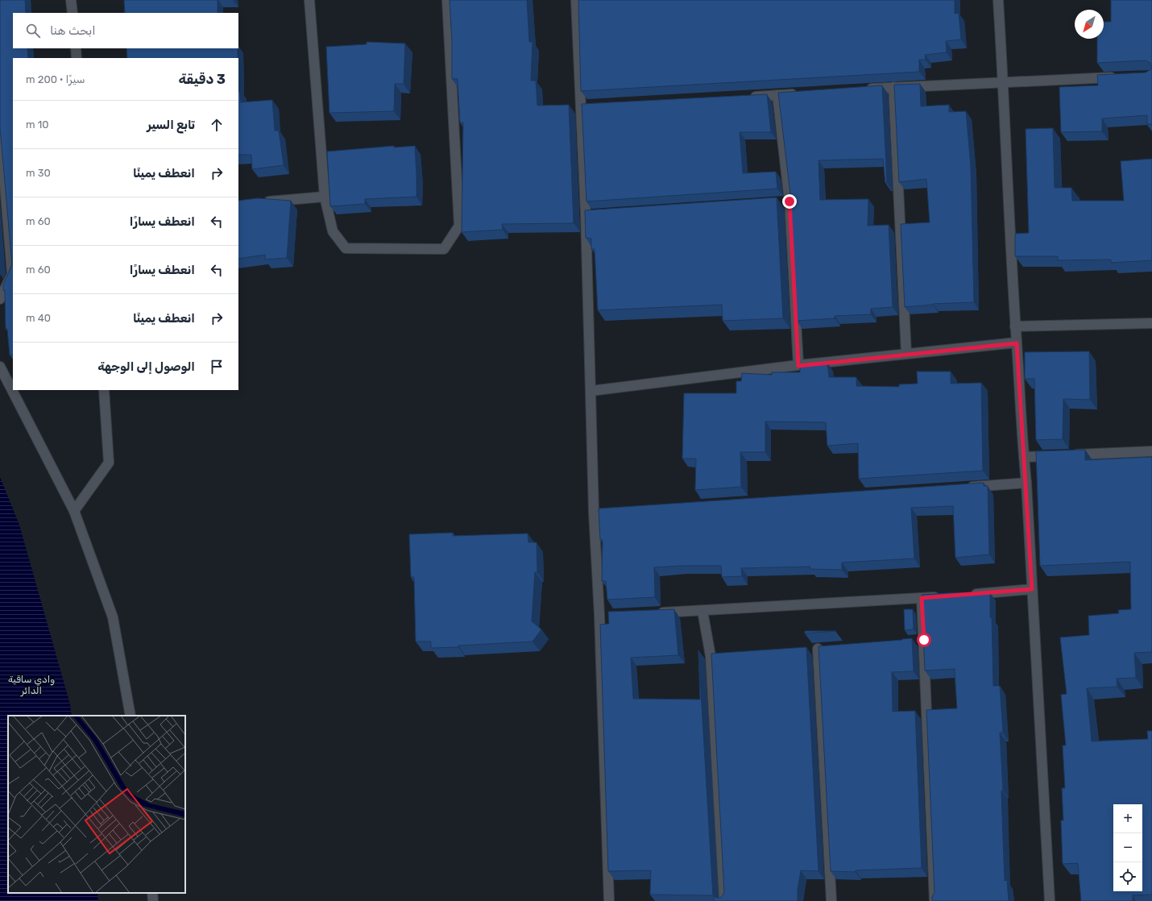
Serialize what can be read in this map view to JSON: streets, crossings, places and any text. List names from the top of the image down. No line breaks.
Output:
{"water":["وادي ساقية الدائر"],"north":"bottom left","page":{"search":"ابحث هنا","heading":["3 دقيقة","سيرًا · 200 m"],"list":[["تابع السير","10 m"],["انعطف يمينًا","30 m"],["انعطف يسارًا","60 m"],["انعطف يسارًا","60 m"],["انعطف يمينًا","40 m"],"الوصول إلى الوجهة"],"map_buttons":["+","−"]}}
